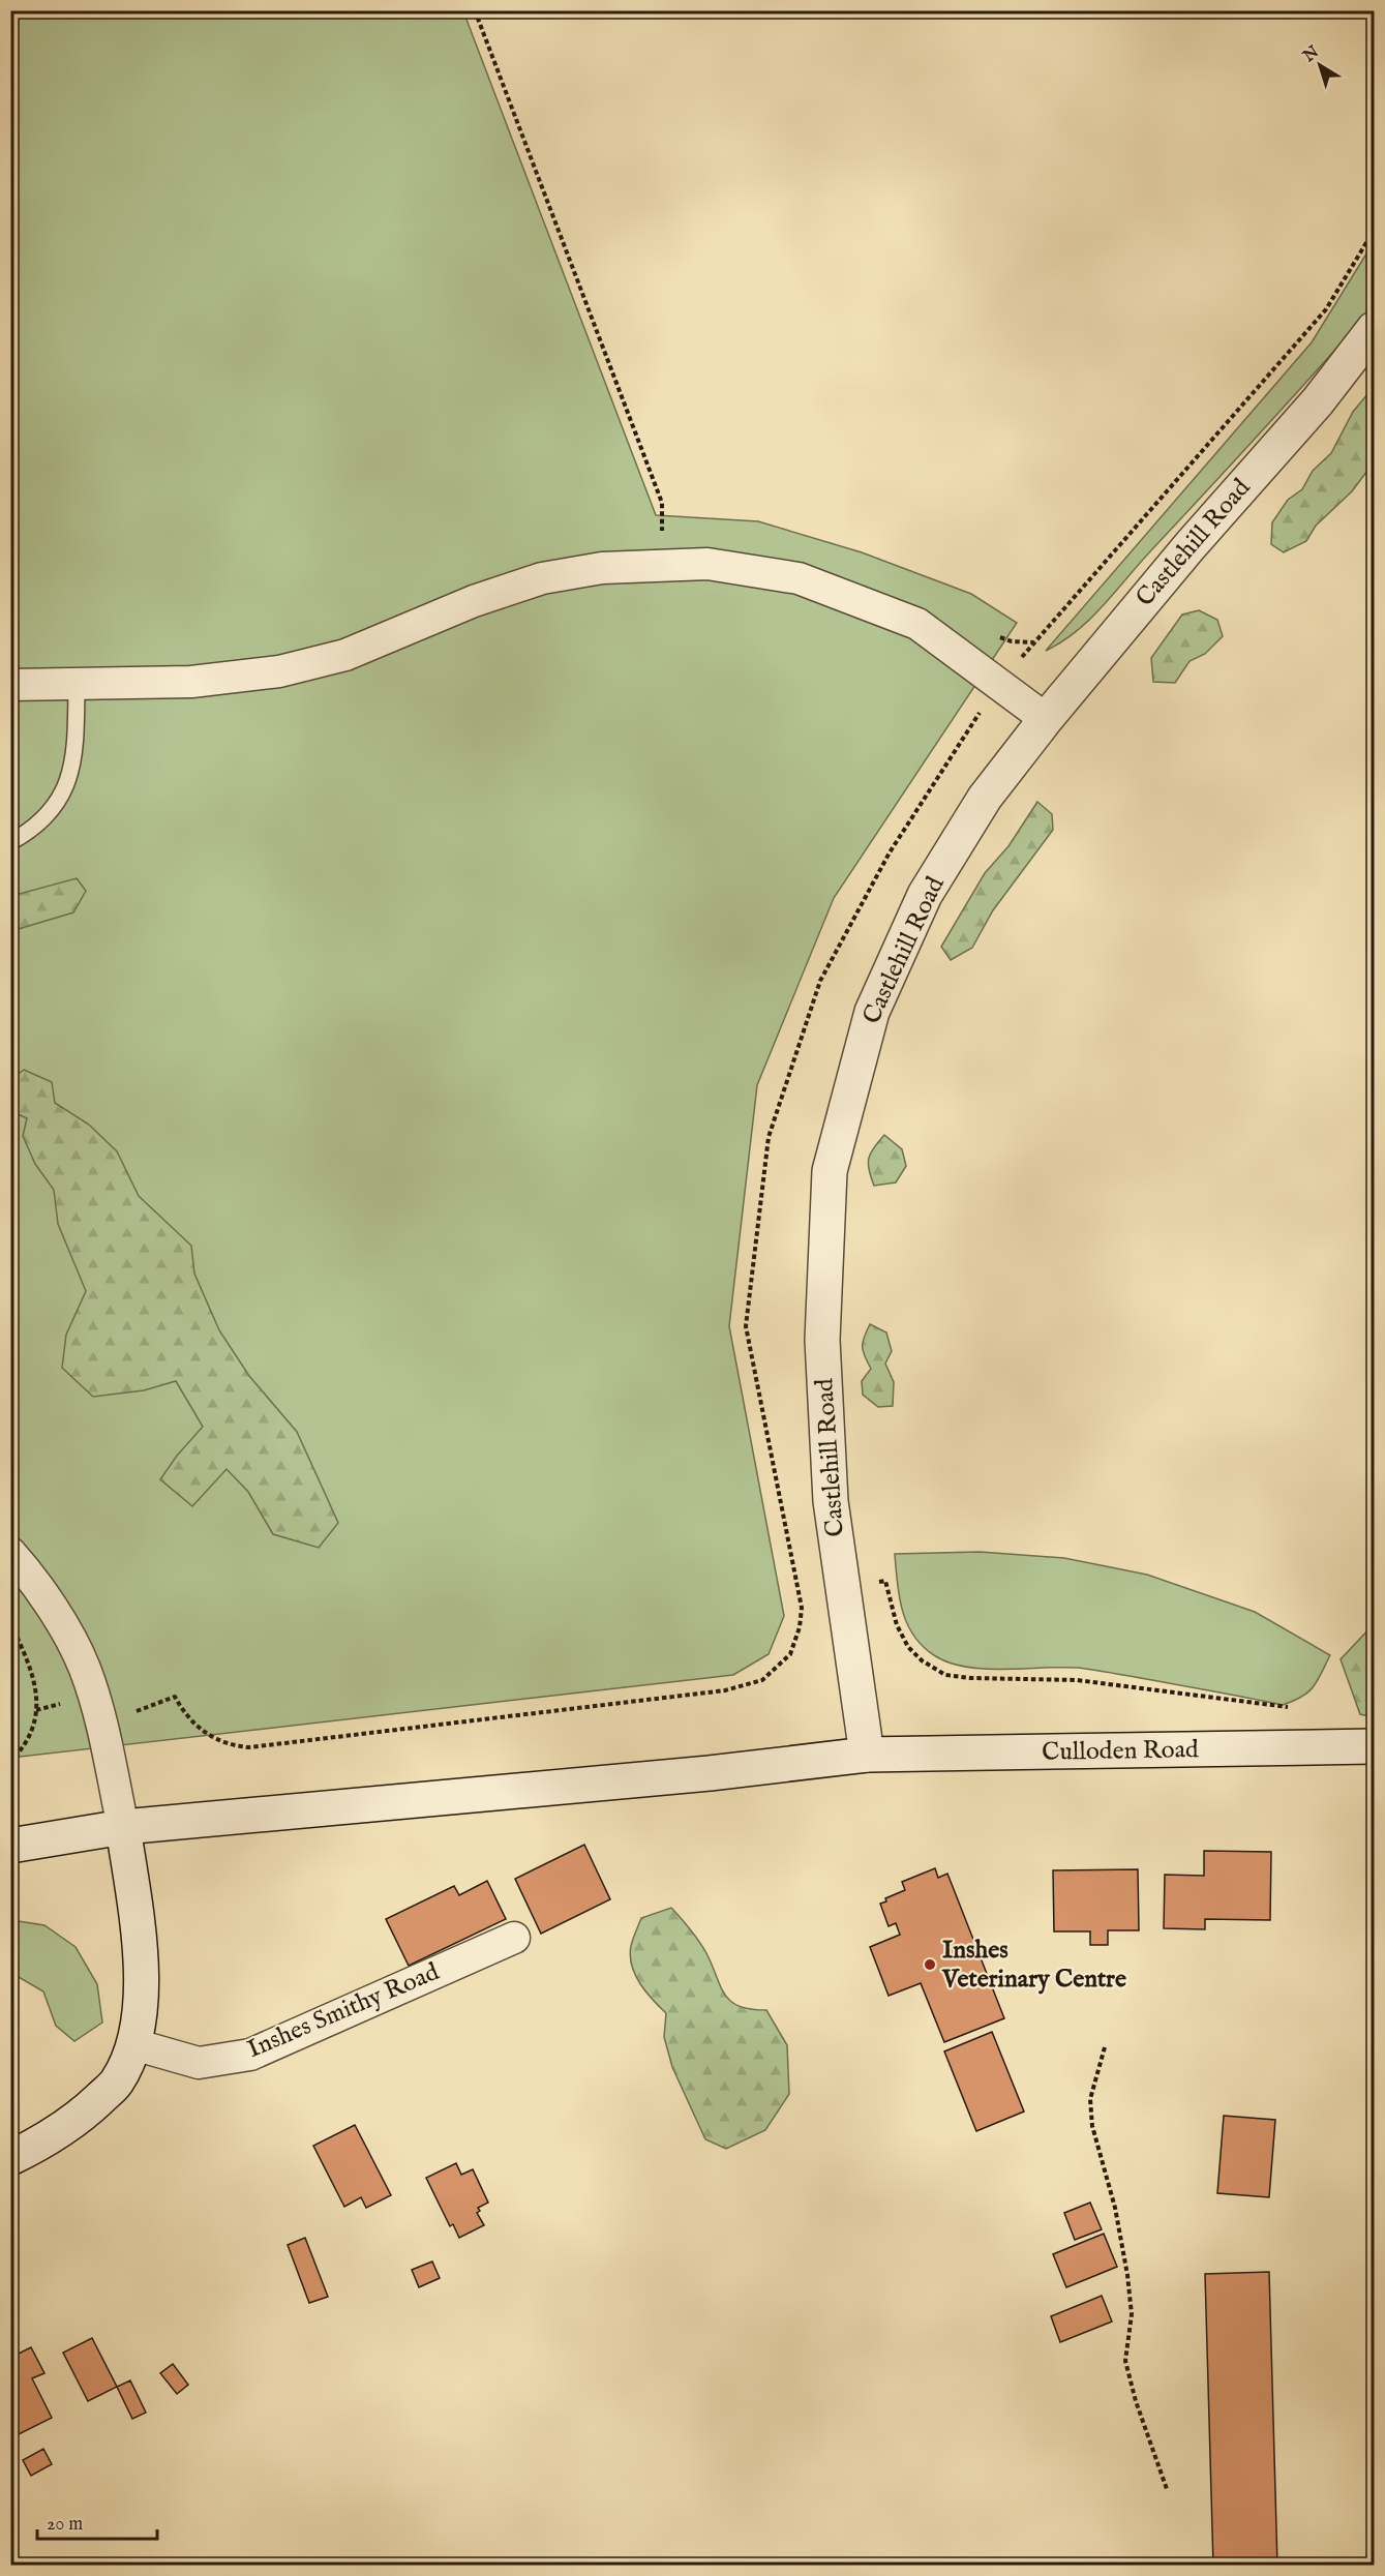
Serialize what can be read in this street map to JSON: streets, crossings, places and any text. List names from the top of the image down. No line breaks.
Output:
{"streets":{"main road":["Castlehill Road","Culloden Road"],"street":["Inshes Smithy Road"]},"crossings":[["Castlehill Road","Culloden Road"]],"places":["Inshes Veterinary Centre"],"scale_bar":"20 m","north":"top left"}
